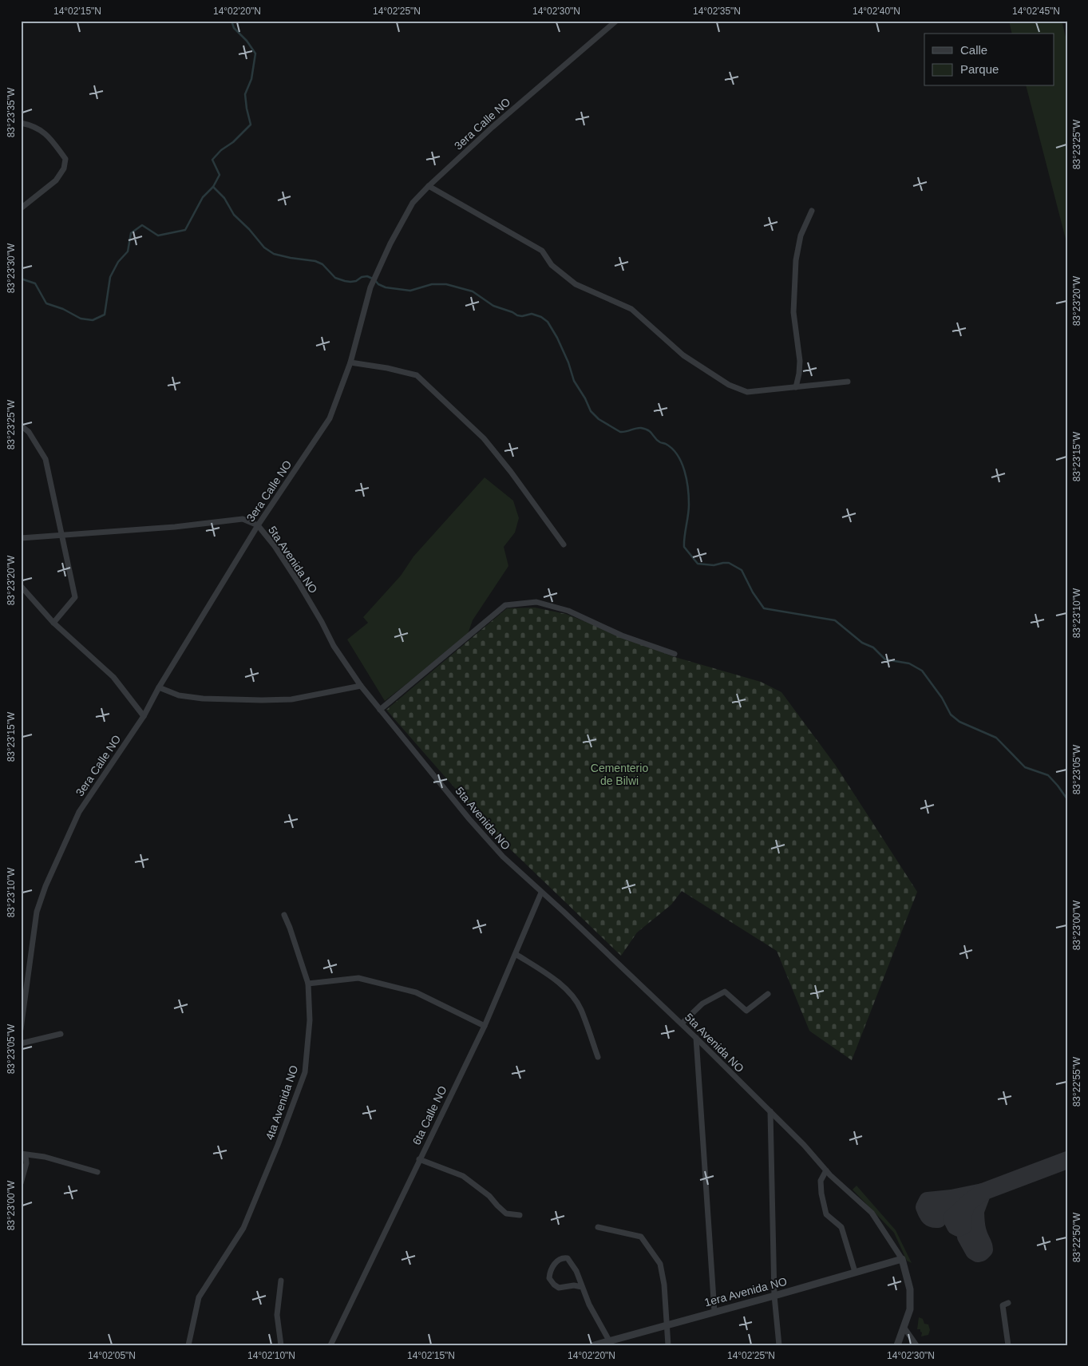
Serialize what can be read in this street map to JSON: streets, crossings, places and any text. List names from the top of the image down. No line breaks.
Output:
{"streets":{"street":["3era Calle NO","5ta Avenida NO","4ta Avenida NO","6ta Calle NO","1era Avenida NO"]},"crossings":[["3era Calle NO","5ta Avenida NO"],["5ta Avenida NO","6ta Calle NO"],["5ta Avenida NO","1era Avenida NO"]],"parks":["Cementerio de Bilwi"],"legend":["Calle","Parque"],"coordinates":["14°02'15\"N","14°02'20\"N","14°02'25\"N","14°02'30\"N","14°02'35\"N","14°02'40\"N","14°02'45\"N","83°23'35\"W","83°23'25\"W","83°23'30\"W","83°23'20\"W","83°23'15\"W","83°23'10\"W","83°23'05\"W","83°23'00\"W","83°22'55\"W","83°22'50\"W","14°02'05\"N","14°02'10\"N"]}
